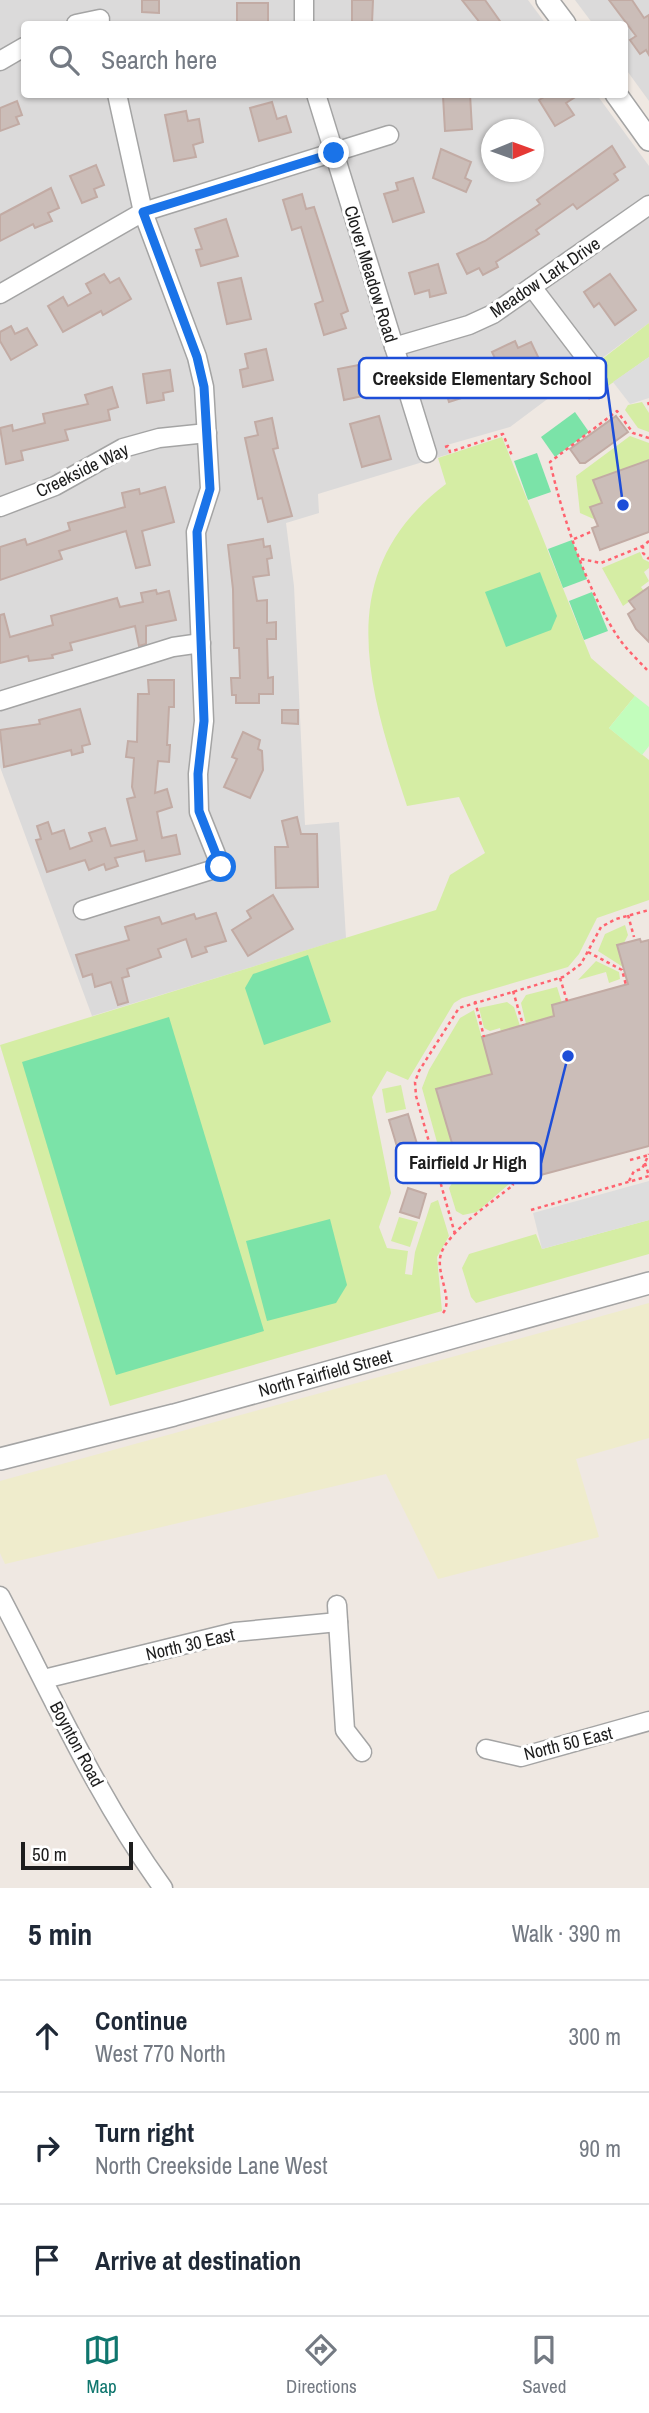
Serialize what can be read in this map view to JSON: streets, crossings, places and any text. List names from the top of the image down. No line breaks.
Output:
{"streets":{"street":["Clover Meadow Road","Meadow Lark Drive","Creekside Way","North Fairfield Street","North 30 East","North 50 East","Boynton Road"]},"crossings":[["Clover Meadow Road","Meadow Lark Drive"],["North 30 East","Boynton Road"]],"places":["Creekside Elementary School","Fairfield Jr High"],"scale_bar":"50 m","north":"right","page":{"search":"Search here","scale":"50 m","heading":["5 min","Walk · 390 m"],"list":[["Continue","West 770 North","300 m"],["Turn right","North Creekside Lane West","90 m"],"Arrive at destination"],"nav":["Map","Directions","Saved"]}}
